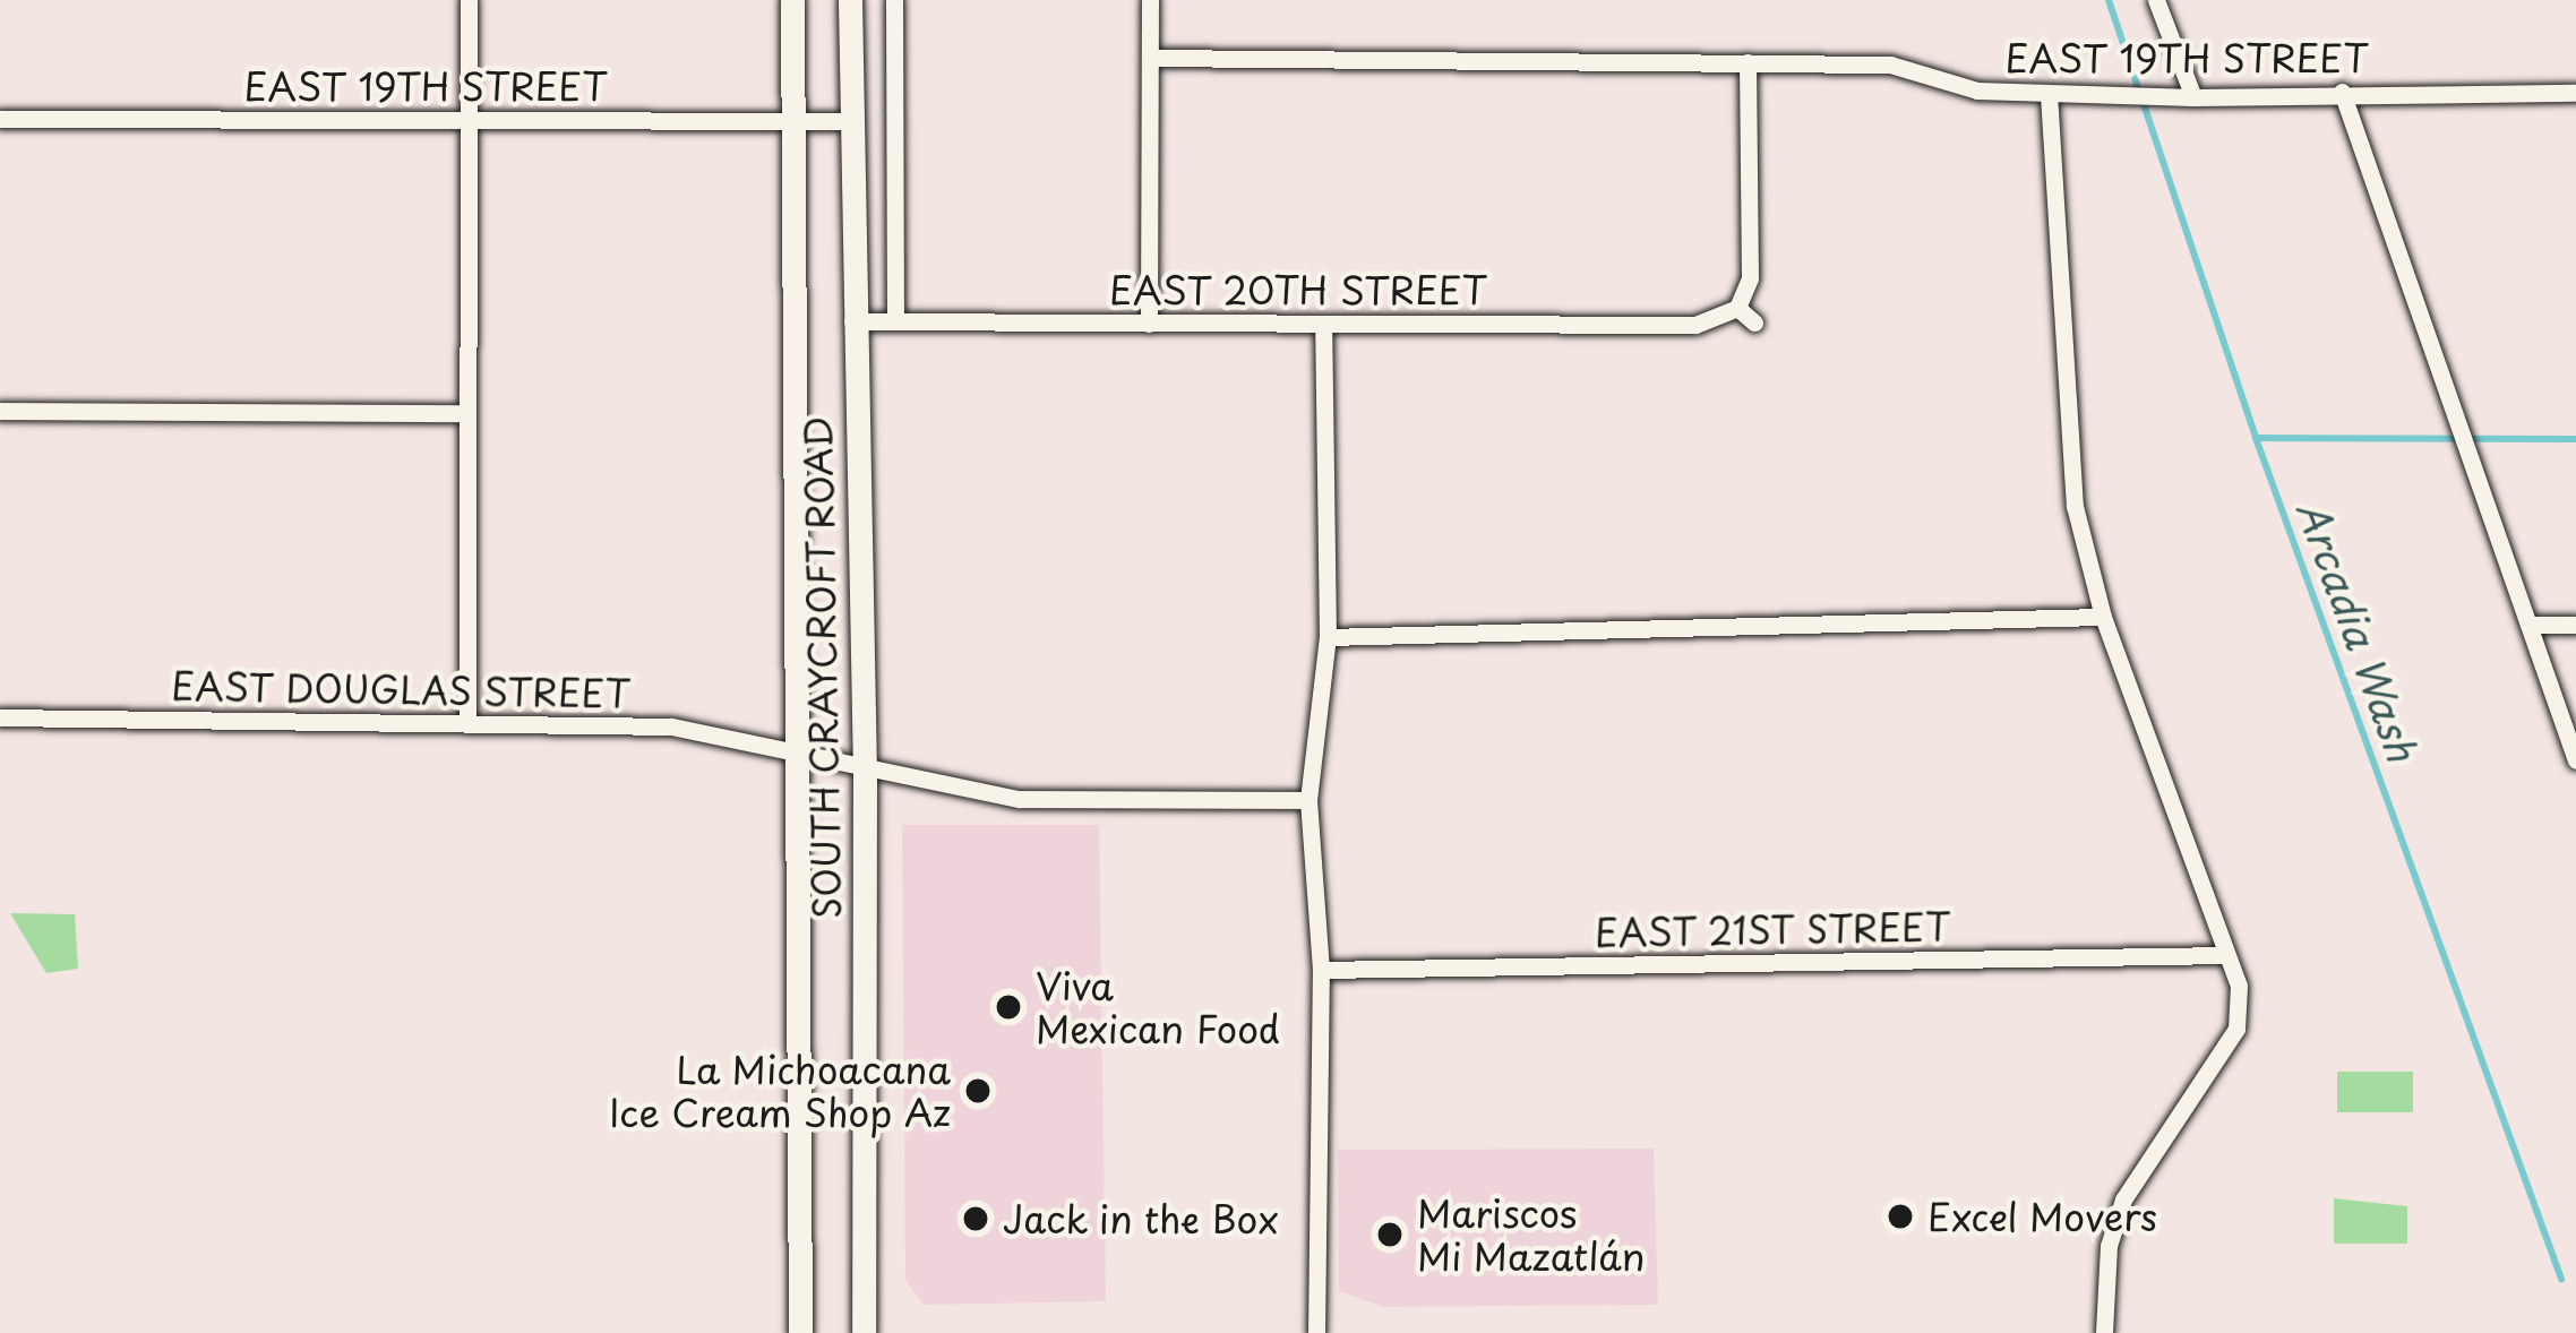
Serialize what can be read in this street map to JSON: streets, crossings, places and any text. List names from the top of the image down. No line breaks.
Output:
{"streets":{"main road":["SOUTH CRAYCROFT ROAD"],"street":["EAST 19TH STREET","EAST 20TH STREET","EAST DOUGLAS STREET","EAST 21ST STREET"]},"crossings":[["EAST 19TH STREET","SOUTH CRAYCROFT ROAD"],["EAST 20TH STREET","SOUTH CRAYCROFT ROAD"],["SOUTH CRAYCROFT ROAD","EAST DOUGLAS STREET"]],"water":["Arcadia Wash"],"places":["Viva Mexican Food","La Michoacana Ice Cream Shop Az","Excel Movers","Jack in the Box","Mariscos Mi Mazatlán"]}
